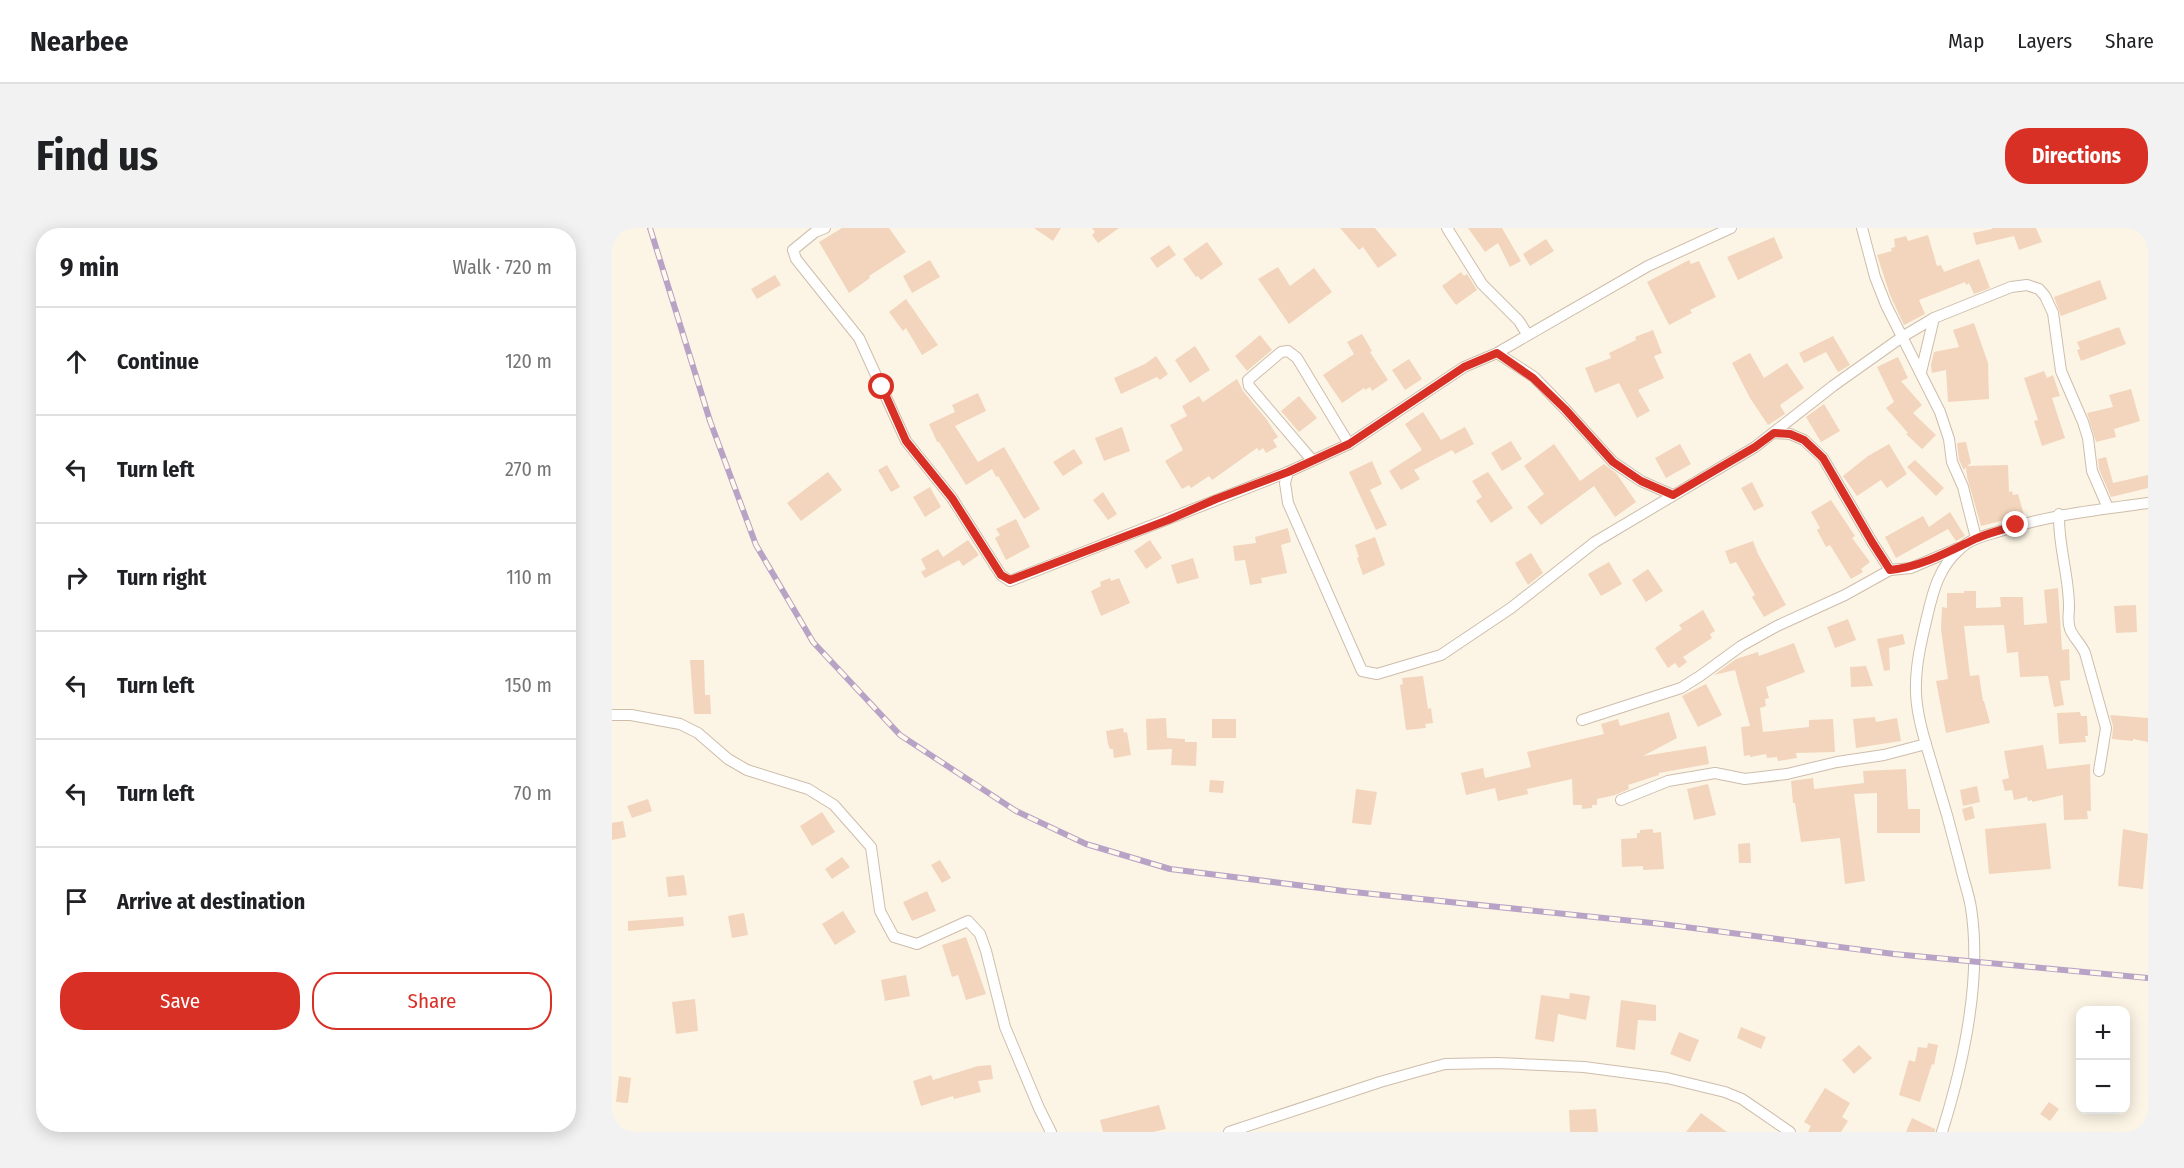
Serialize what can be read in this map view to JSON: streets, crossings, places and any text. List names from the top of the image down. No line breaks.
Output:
{"page":{"header":"Nearbee","nav":["Map","Layers","Share"],"buttons":["Directions",["Save","Share"]],"title":"Find us","heading":["9 min","Walk · 720 m"],"list":[["Continue","120 m"],["Turn left","270 m"],["Turn right","110 m"],["Turn left","150 m"],["Turn left","70 m"],"Arrive at destination"],"map_buttons":["+","−"]}}
